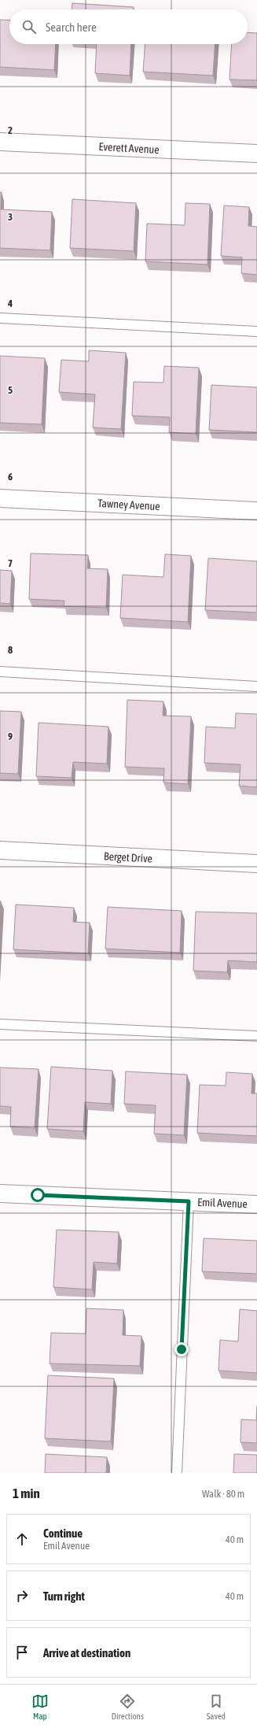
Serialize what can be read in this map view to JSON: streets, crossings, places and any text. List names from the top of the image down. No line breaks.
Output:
{"streets":{"street":["Everett Avenue","Tawney Avenue","Berget Drive","Emil Avenue"]},"page":{"search":"Search here","heading":["1 min","Walk · 80 m"],"list":[["Continue","Emil Avenue","40 m"],["Turn right","40 m"],"Arrive at destination"],"nav":["Map","Directions","Saved"]},"grid":{"rows":["2","3","4","5","6","7","8","9"]}}
